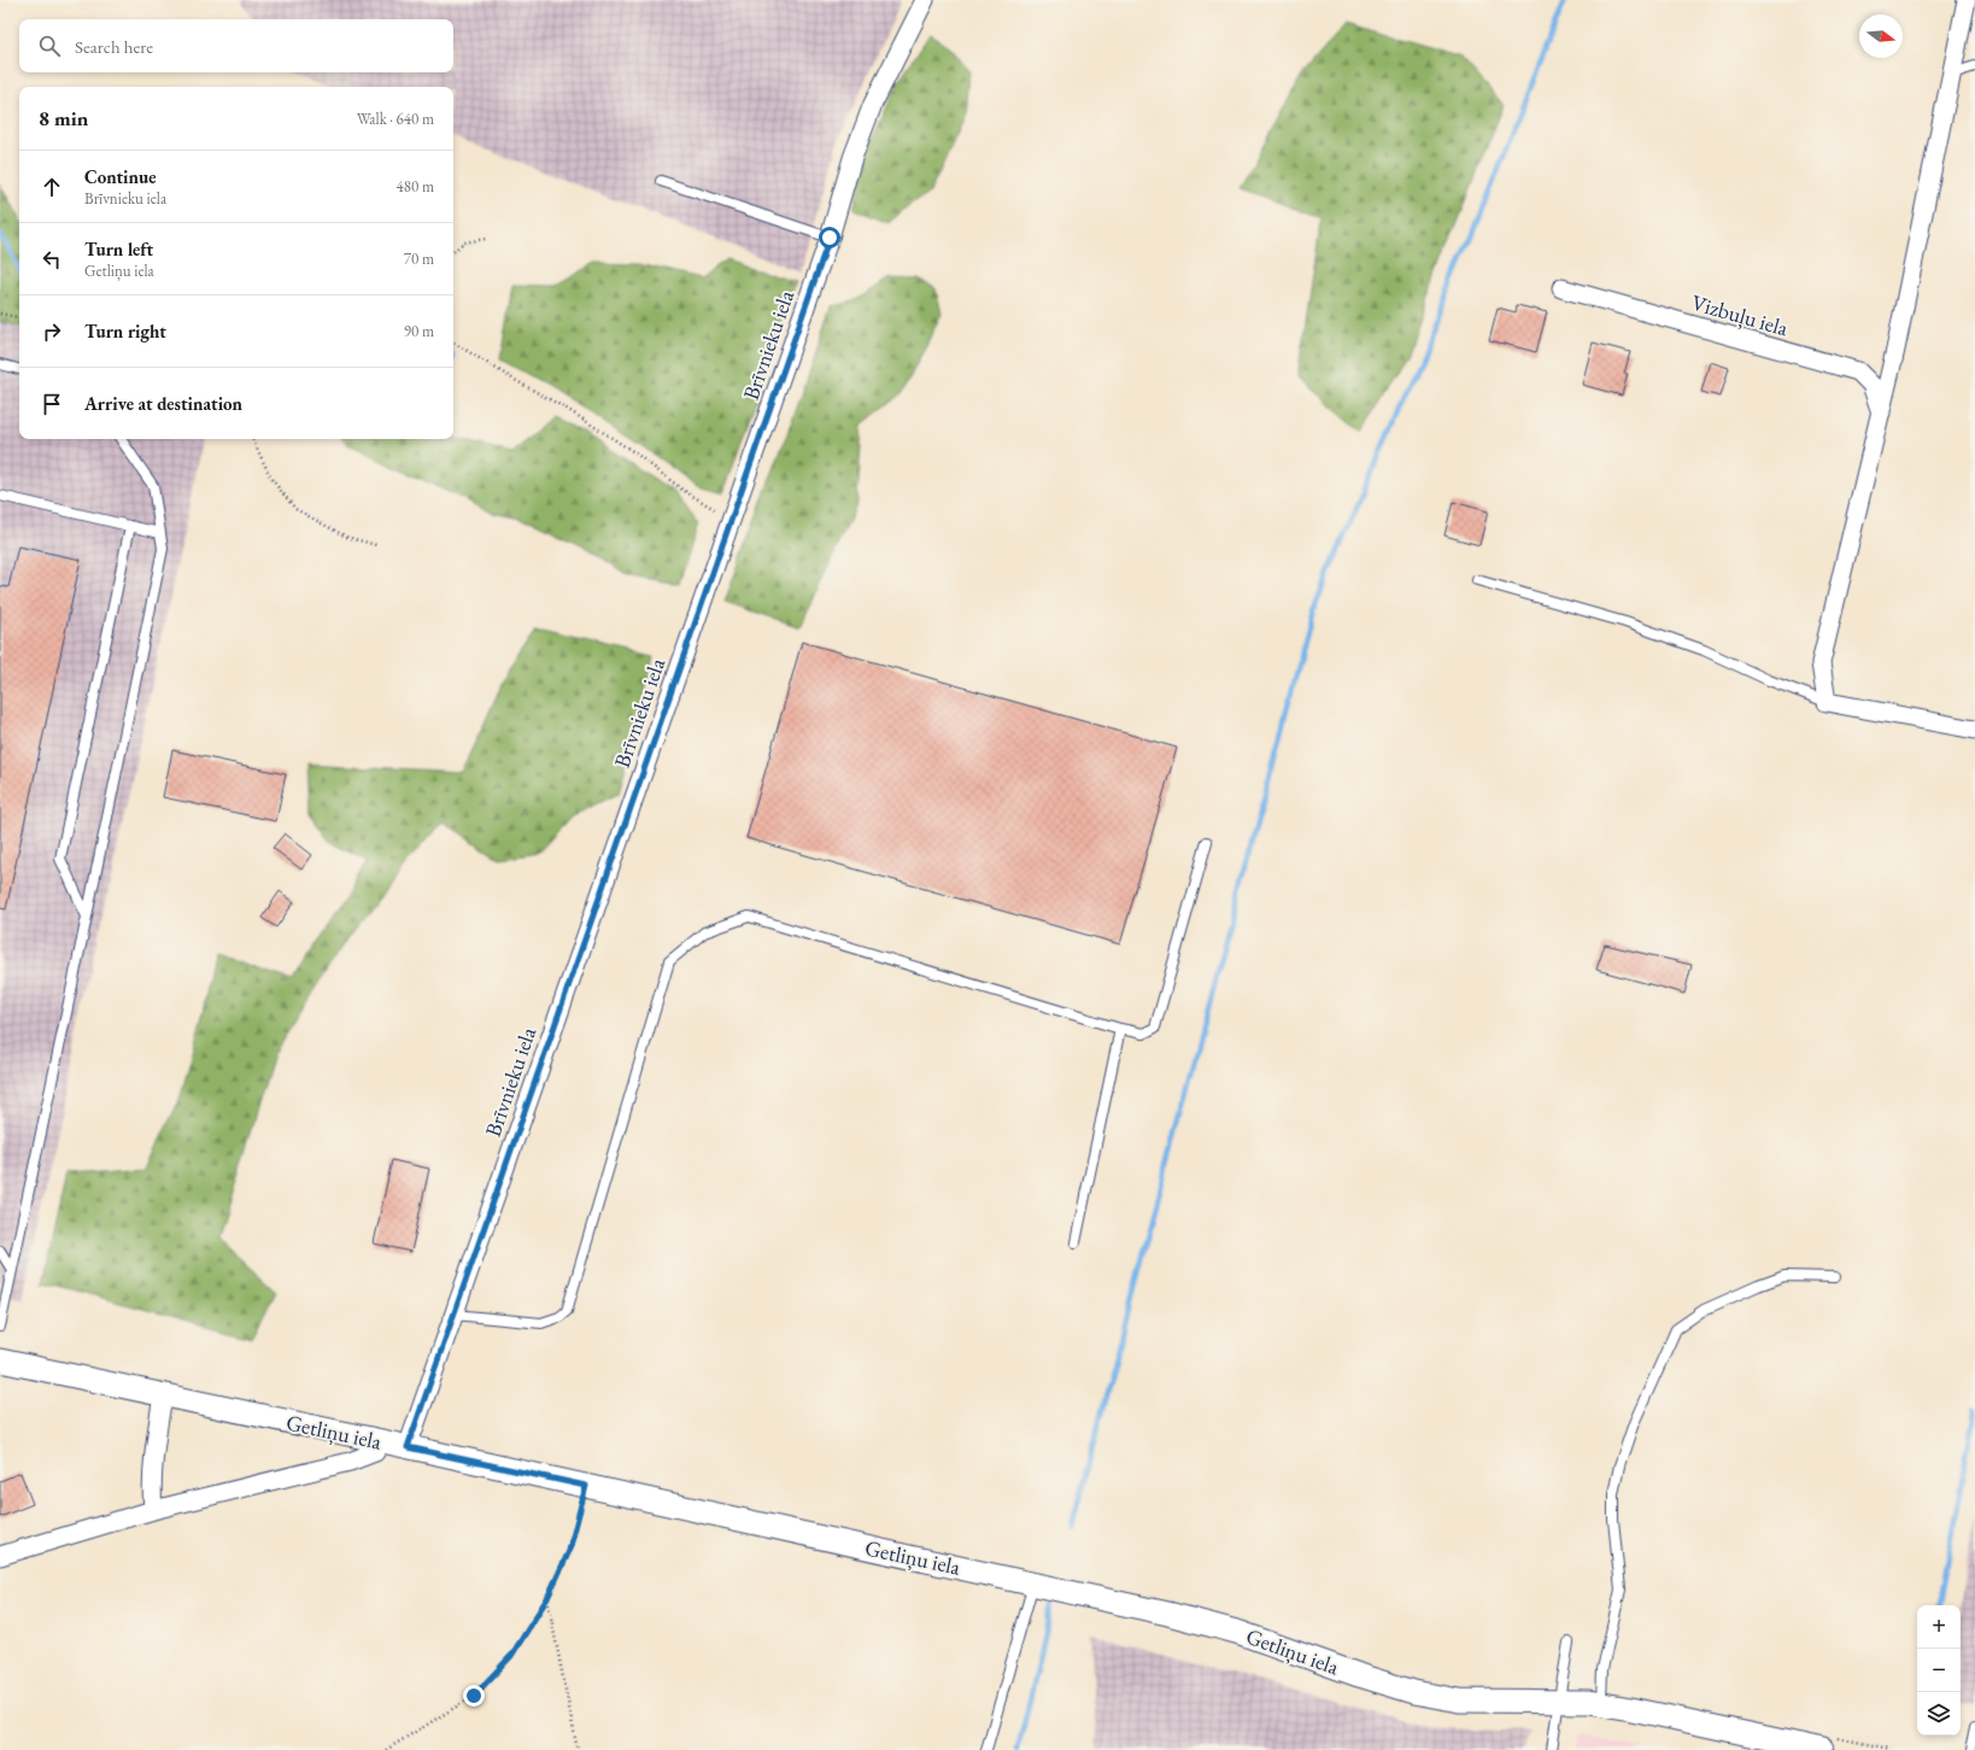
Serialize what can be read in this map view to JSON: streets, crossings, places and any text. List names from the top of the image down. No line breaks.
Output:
{"streets":{"street":["Vizbuļu iela","Brīvnieku iela","Getliņu iela"]},"crossings":[["Brīvnieku iela","Getliņu iela"]],"north":"right","page":{"search":"Search here","heading":["8 min","Walk · 640 m"],"list":[["Continue","Brīvnieku iela","480 m"],["Turn left","Getliņu iela","70 m"],["Turn right","90 m"],"Arrive at destination"],"map_buttons":["+","−"]}}
